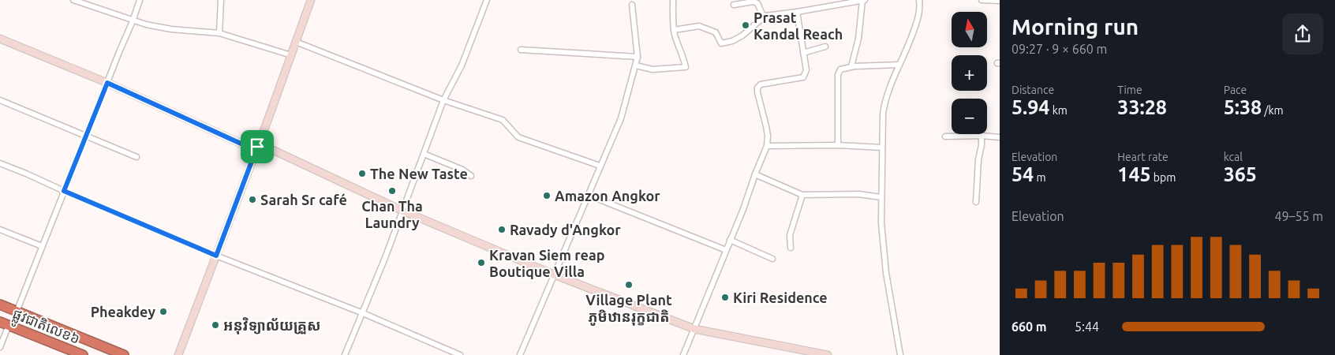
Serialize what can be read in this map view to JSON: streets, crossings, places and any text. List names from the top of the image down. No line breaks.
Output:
{"streets":{"highway":["ផ្លូវជាតិលេខ៦"]},"places":["Prasat Kandal Reach","The New Taste","Chan Tha Laundry","Amazon Angkor","Sarah Sr café","Ravady d'Angkor","Kravan Siem reap Boutique Villa","Village Plant ភូមិឋានរុក្ខជាតិ","Kiri Residence","Pheakdey","អនុវិទ្យាល័យគ្រួស"],"north":"top","page":{"heading":["Morning run","09:27 · 9 × 660 m"],"map_buttons":["+","−"],"stats":[["Distance","5.94 km"],["Time","33:28"],["Pace","5:38 /km"],["Elevation","54 m"],["Heart rate","145 bpm"],["kcal","365"]],"chart":["Elevation","49–55 m"],"list":[{"name":"660 m","note":"5:44"}]}}
